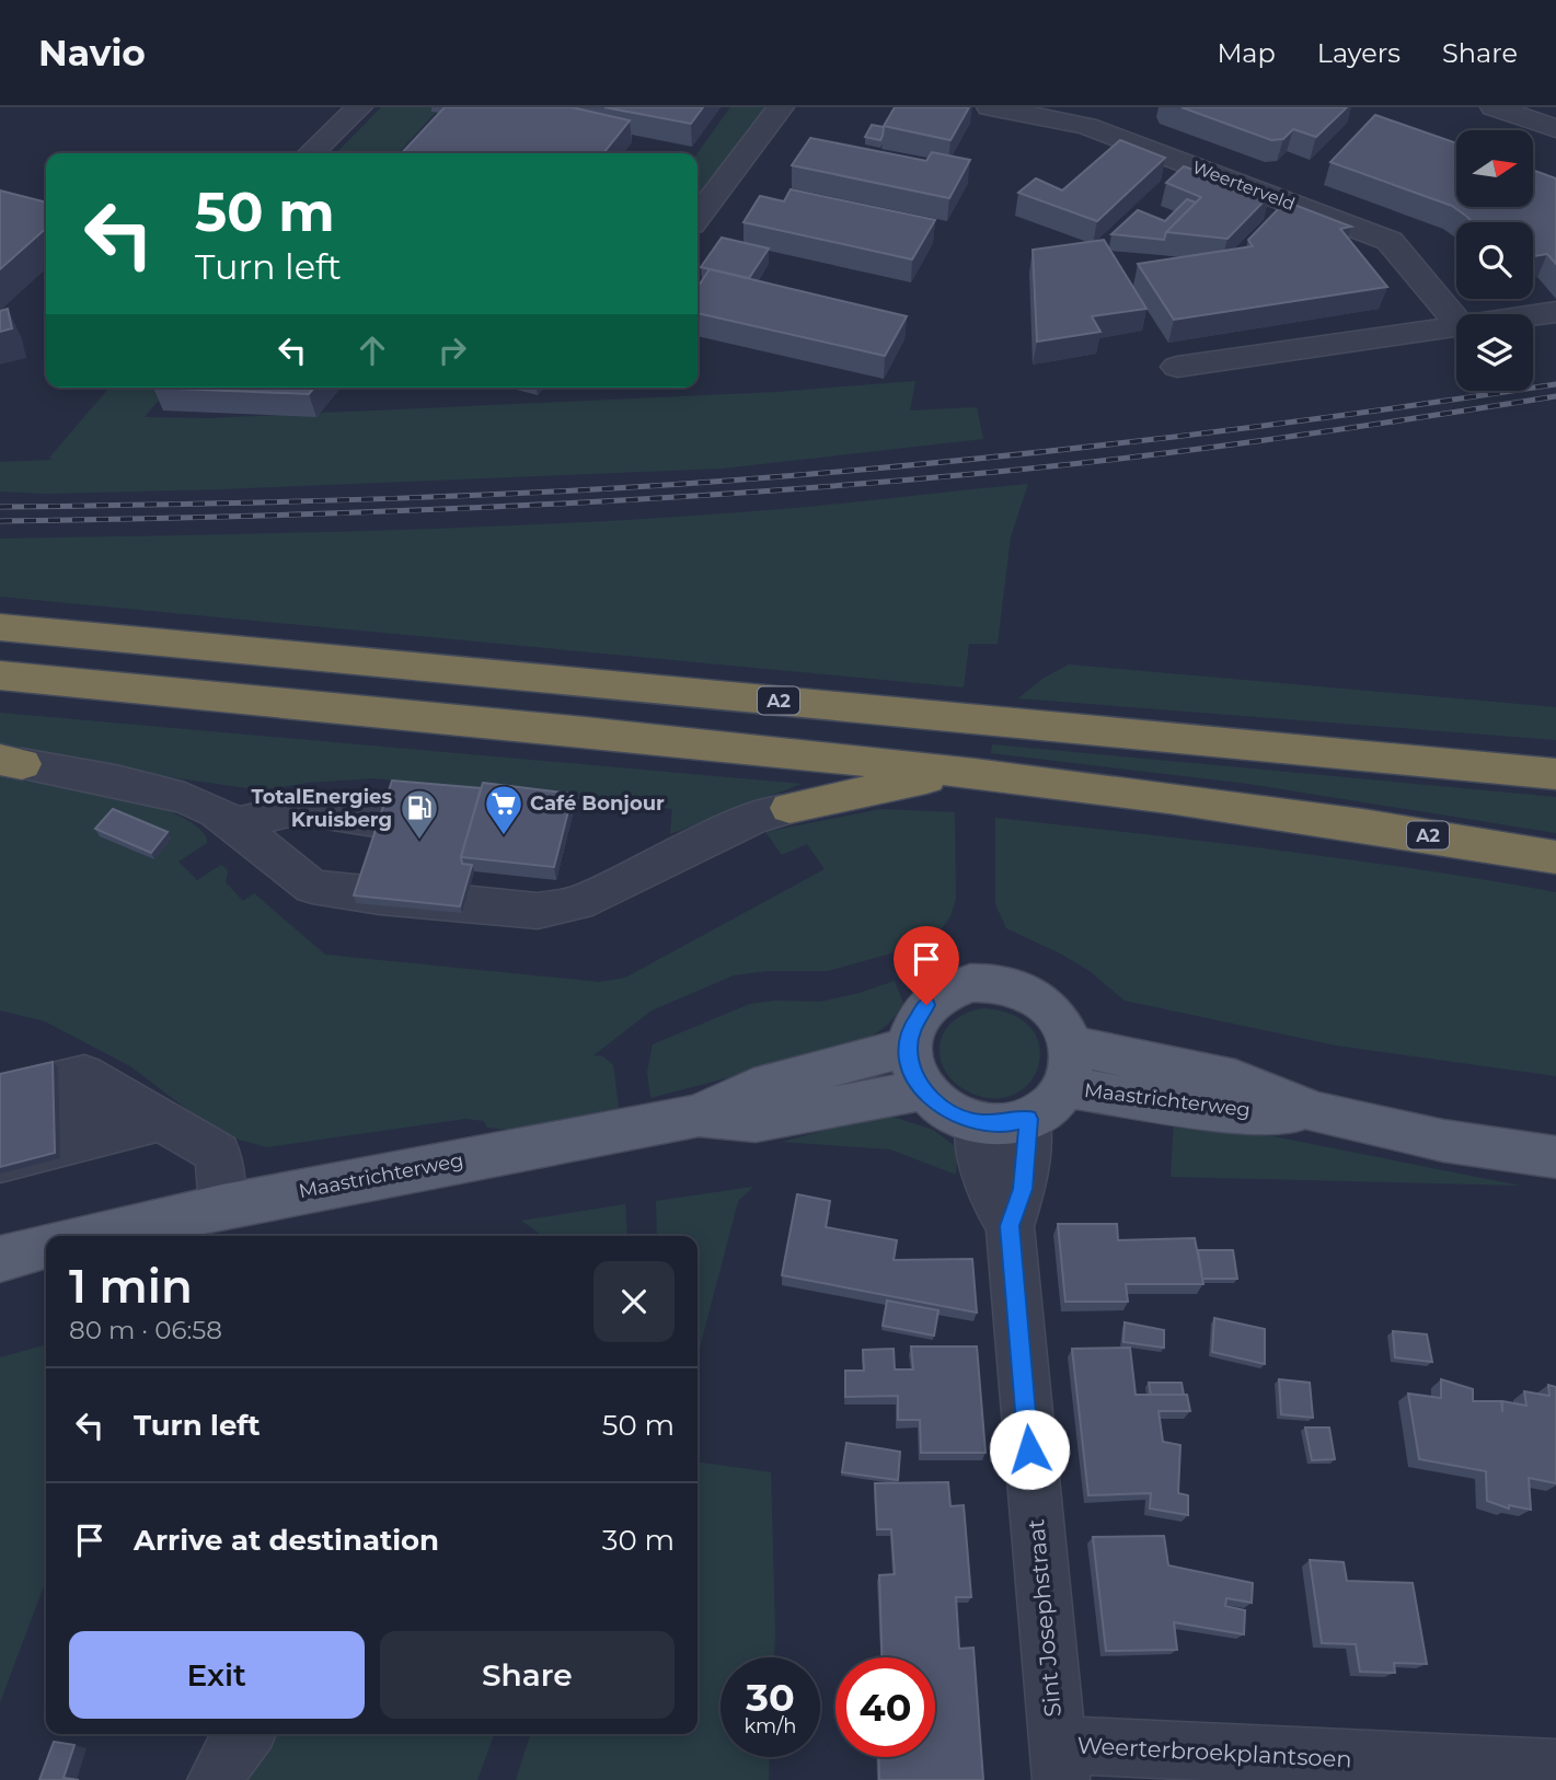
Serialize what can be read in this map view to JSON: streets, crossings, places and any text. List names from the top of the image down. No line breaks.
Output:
{"streets":{"highway":["A2"],"main road":["Maastrichterweg"],"street":["Weerterveld","Sint Josephstraat","Weerterbroekplantsoen"]},"crossings":[["Maastrichterweg","Sint Josephstraat"],["Sint Josephstraat","Weerterbroekplantsoen"]],"places":{"supermarket":["Café Bonjour"],"fuel station":["TotalEnergies Kruisberg"]},"north":"right","page":{"header":"Navio","nav":["Map","Layers","Share"],"turn":["50 m","Turn left"],"heading":["1 min","80 m · 06:58"],"list":[{"name":"Turn left","value":"50 m"},{"name":"Arrive at destination","value":"30 m"}],"buttons":["Exit","Share"],"speed":"30 km/h","limit":"40"}}
